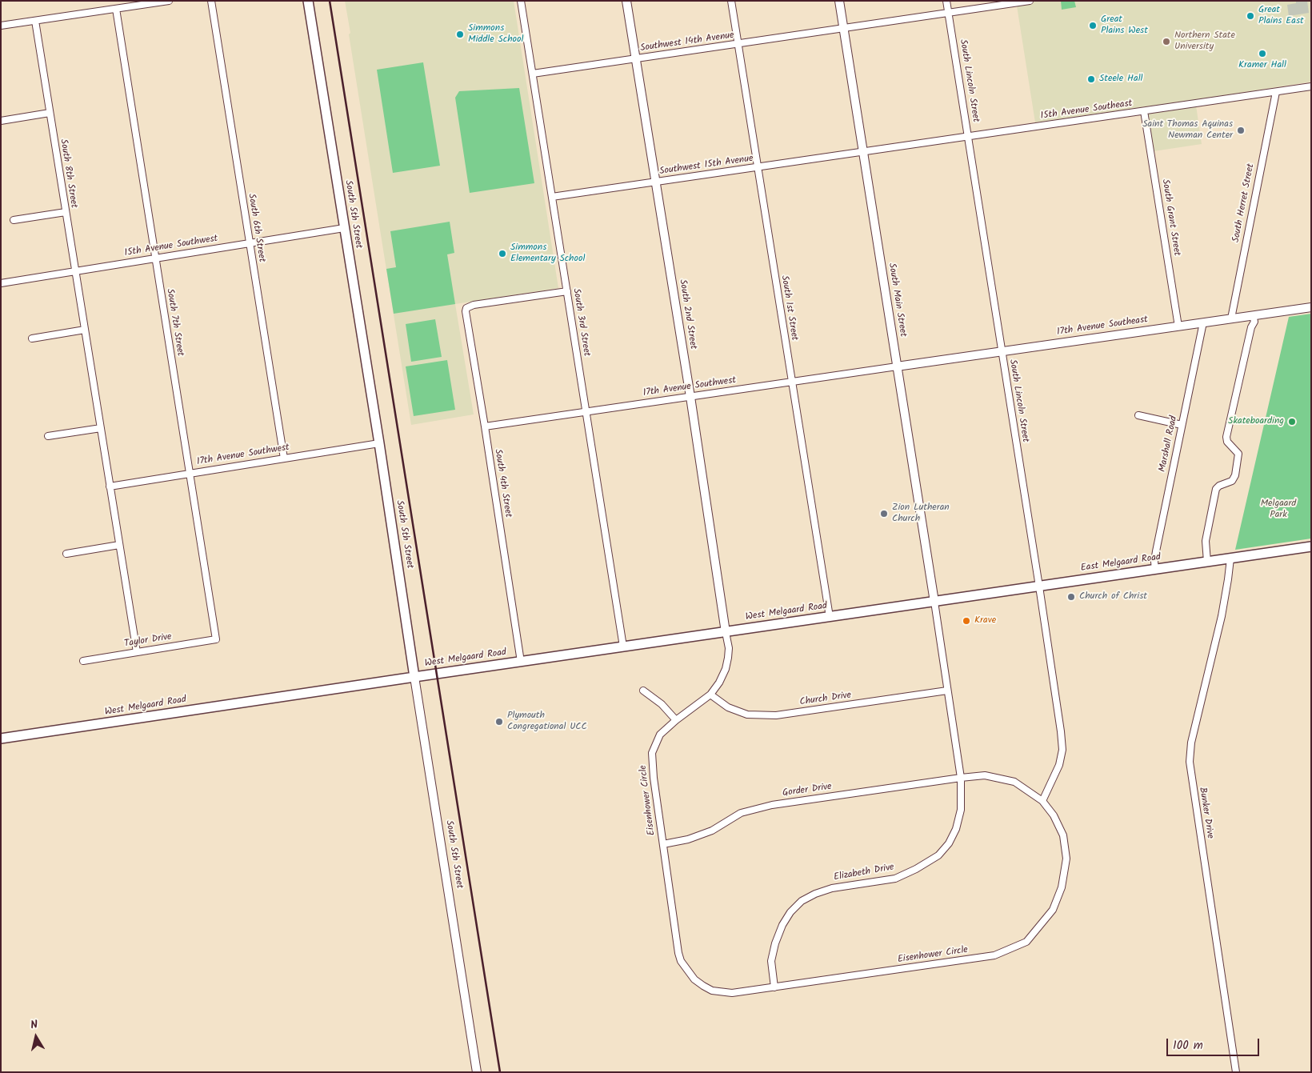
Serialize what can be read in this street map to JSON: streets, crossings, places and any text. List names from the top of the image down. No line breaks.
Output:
{"streets":{"main road":["South 5th Street","East Melgaard Road","West Melgaard Road"],"street":["Southwest 14th Avenue","South Lincoln Street","15th Avenue Southeast","Southwest 15th Avenue","South 8th Street","South Herret Street","South Grant Street","South 6th Street","15th Avenue Southwest","South Main Street","South 1st Street","South 2nd Street","South 7th Street","South 3rd Street","17th Avenue Southeast","17th Avenue Southwest","Marshall Road","South 4th Street","Taylor Drive","Church Drive","Gorder Drive","Eisenhower Circle","Bunker Drive","Elizabeth Drive"]},"crossings":[["Southwest 14th Avenue","South Lincoln Street"],["Southwest 14th Avenue","South Main Street"],["Southwest 14th Avenue","South 1st Street"],["Southwest 14th Avenue","South 2nd Street"],["Southwest 14th Avenue","South 3rd Street"],["South Lincoln Street","15th Avenue Southeast"],["South Lincoln Street","17th Avenue Southeast"],["South Lincoln Street","East Melgaard Road"],["South Lincoln Street","Eisenhower Circle"],["15th Avenue Southeast","Southwest 15th Avenue"],["15th Avenue Southeast","South Herret Street"],["15th Avenue Southeast","South Grant Street"],["15th Avenue Southeast","South Main Street"],["Southwest 15th Avenue","South Main Street"],["Southwest 15th Avenue","South 1st Street"],["Southwest 15th Avenue","South 2nd Street"],["Southwest 15th Avenue","South 3rd Street"],["South 8th Street","15th Avenue Southwest"],["South 8th Street","17th Avenue Southwest"],["South 8th Street","Taylor Drive"],["South Herret Street","17th Avenue Southeast"],["South 5th Street","15th Avenue Southwest"],["South 5th Street","17th Avenue Southwest"],["South 5th Street","West Melgaard Road"],["South Grant Street","17th Avenue Southeast"],["South 6th Street","15th Avenue Southwest"],["South 6th Street","17th Avenue Southwest"],["15th Avenue Southwest","South 7th Street"],["South Main Street","17th Avenue Southeast"],["South Main Street","17th Avenue Southwest"],["South Main Street","East Melgaard Road"],["South Main Street","West Melgaard Road"],["South 1st Street","17th Avenue Southwest"],["South 1st Street","West Melgaard Road"],["South 2nd Street","17th Avenue Southwest"],["South 2nd Street","West Melgaard Road"],["South 2nd Street","Eisenhower Circle"],["South 7th Street","17th Avenue Southwest"],["South 7th Street","Taylor Drive"],["South 3rd Street","17th Avenue Southwest"],["South 3rd Street","South 4th Street"],["South 3rd Street","West Melgaard Road"],["17th Avenue Southeast","17th Avenue Southwest"],["17th Avenue Southeast","Marshall Road"],["17th Avenue Southwest","South 4th Street"],["Marshall Road","East Melgaard Road"],["South 4th Street","West Melgaard Road"],["East Melgaard Road","West Melgaard Road"],["East Melgaard Road","Bunker Drive"],["West Melgaard Road","Eisenhower Circle"],["Church Drive","Eisenhower Circle"],["Gorder Drive","Eisenhower Circle"],["Gorder Drive","Elizabeth Drive"],["Eisenhower Circle","Elizabeth Drive"]],"parks":["Melgaard Park"],"places":["Great Plains East","Great Plains West","Simmons Middle School","Northern State University","Kramer Hall","Steele Hall","Saint Thomas Aquinas Newman Center","Simmons Elementary School","Skateboarding","Zion Lutheran Church","Church of Christ","Krave","Plymouth Congregational UCC"],"scale_bar":"100 m","north":"top"}
